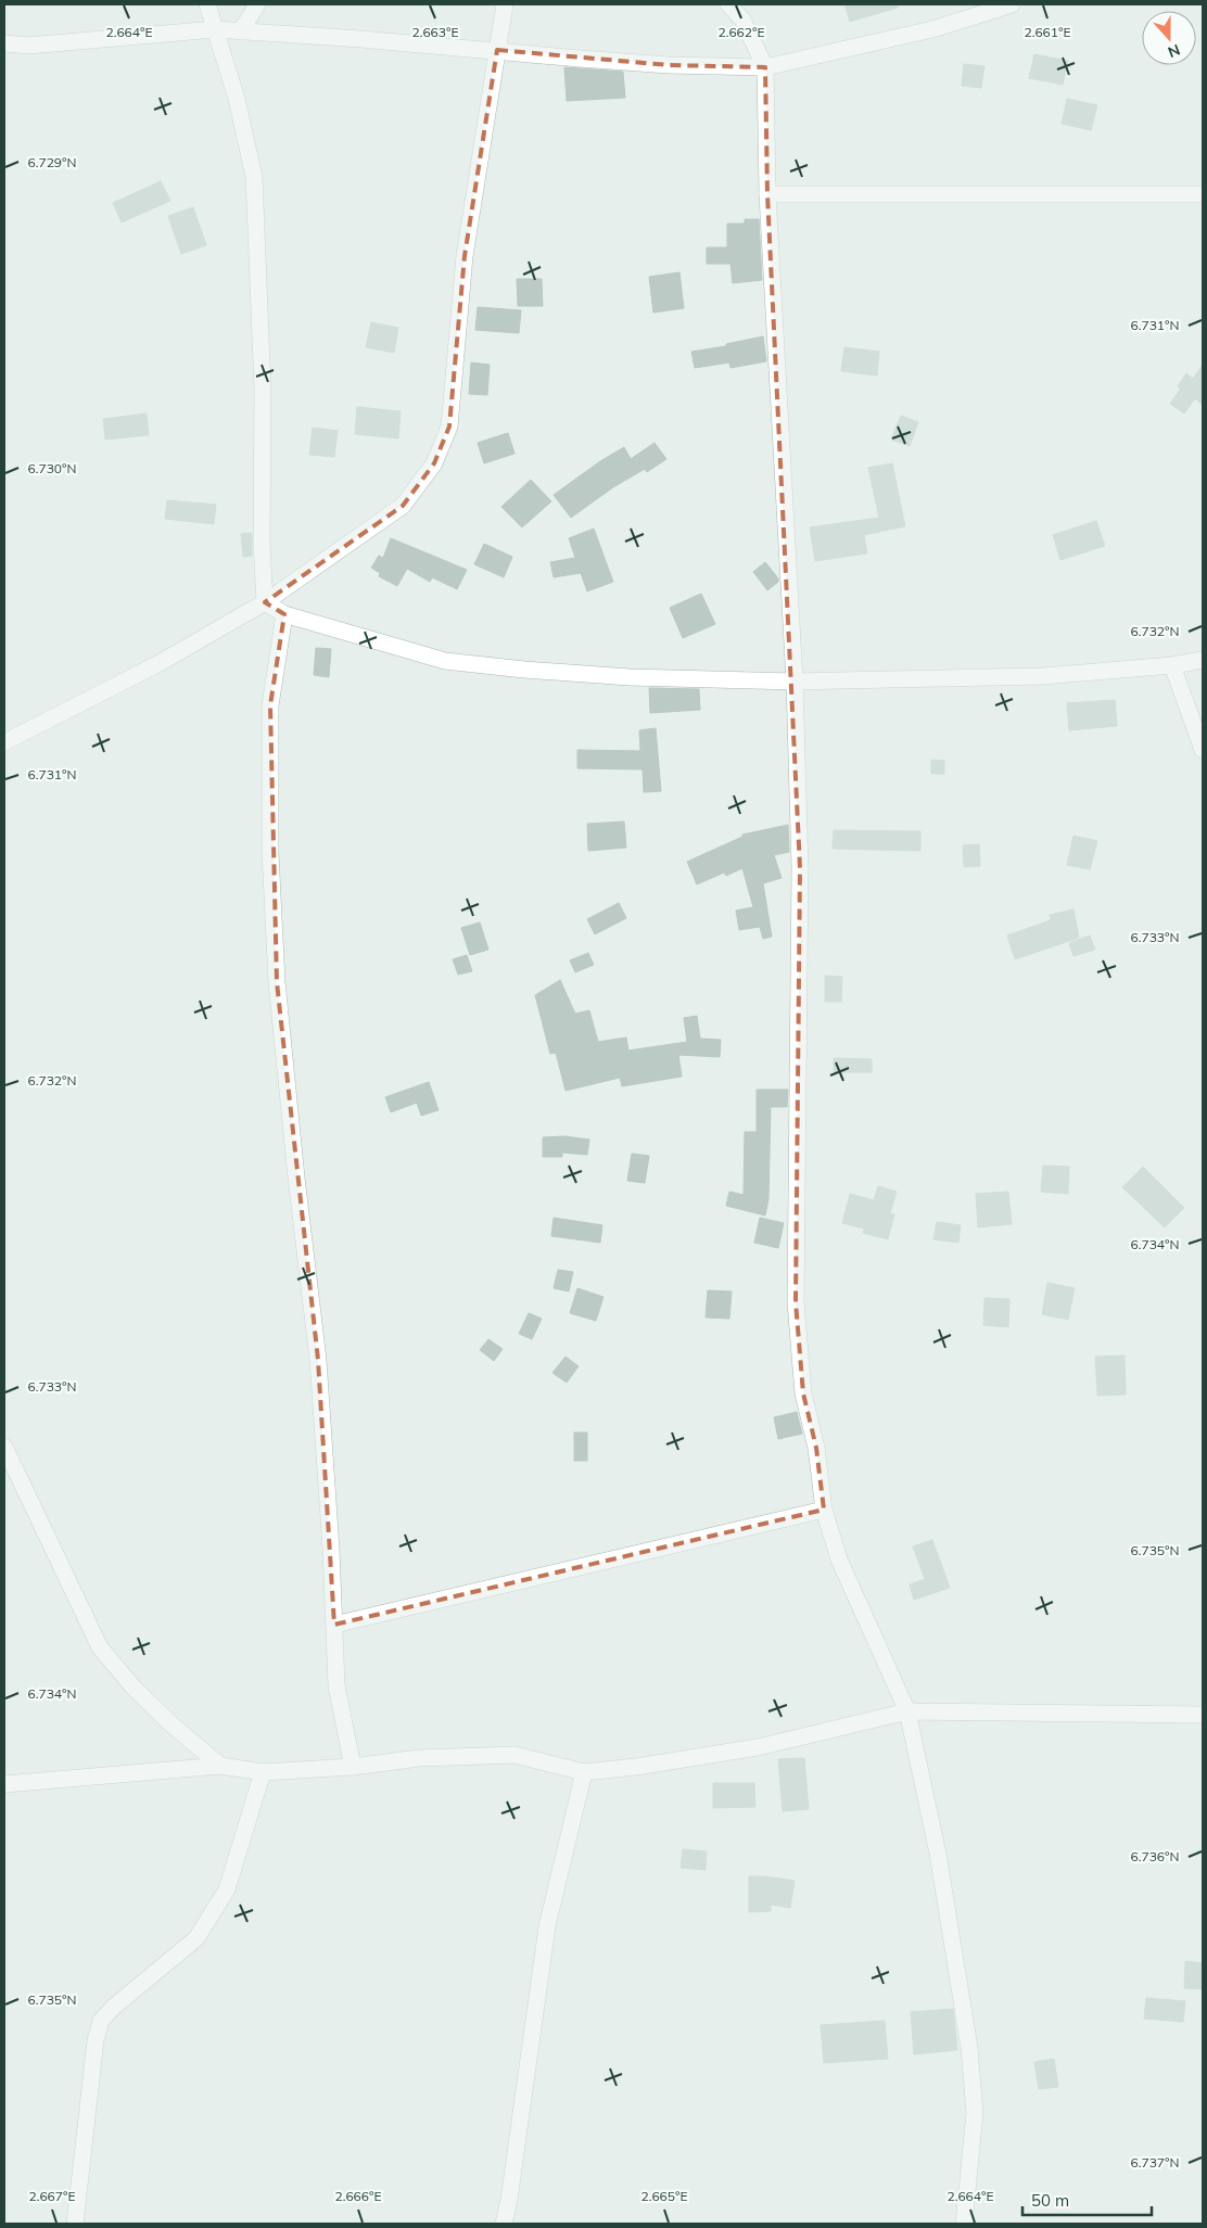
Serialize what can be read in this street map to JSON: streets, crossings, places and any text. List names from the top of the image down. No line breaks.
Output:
{"scale_bar":"50 m","north":"bottom","coordinates":["2.664°E","2.663°E","2.662°E","2.661°E","6.729°N","6.731°N","6.730°N","6.732°N","6.733°N","6.734°N","6.735°N","6.736°N","6.737°N","2.667°E","2.666°E","2.665°E"]}
